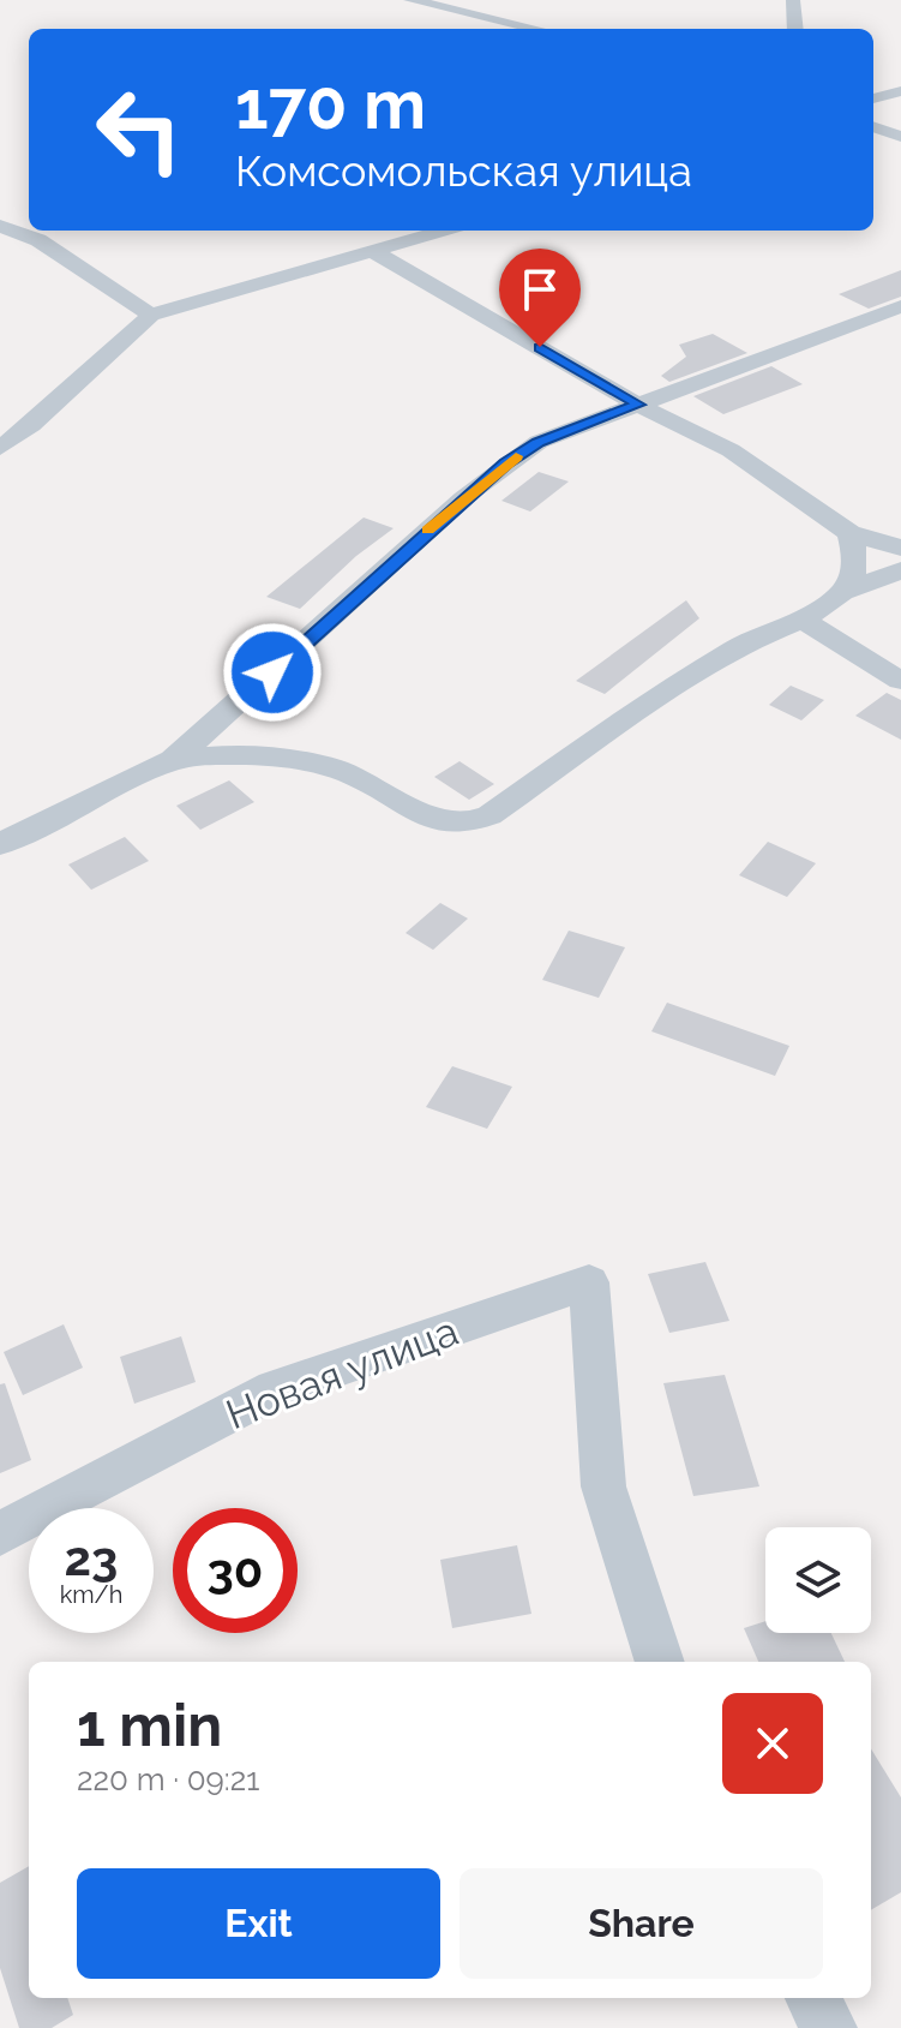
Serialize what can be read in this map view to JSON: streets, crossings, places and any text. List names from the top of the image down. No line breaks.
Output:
{"streets":{"street":["Новая улица"]},"page":{"turn":["170 m","Комсомольская улица"],"speed":"23 km/h","limit":"30","heading":["1 min","220 m · 09:21"],"buttons":["Exit","Share"]}}
